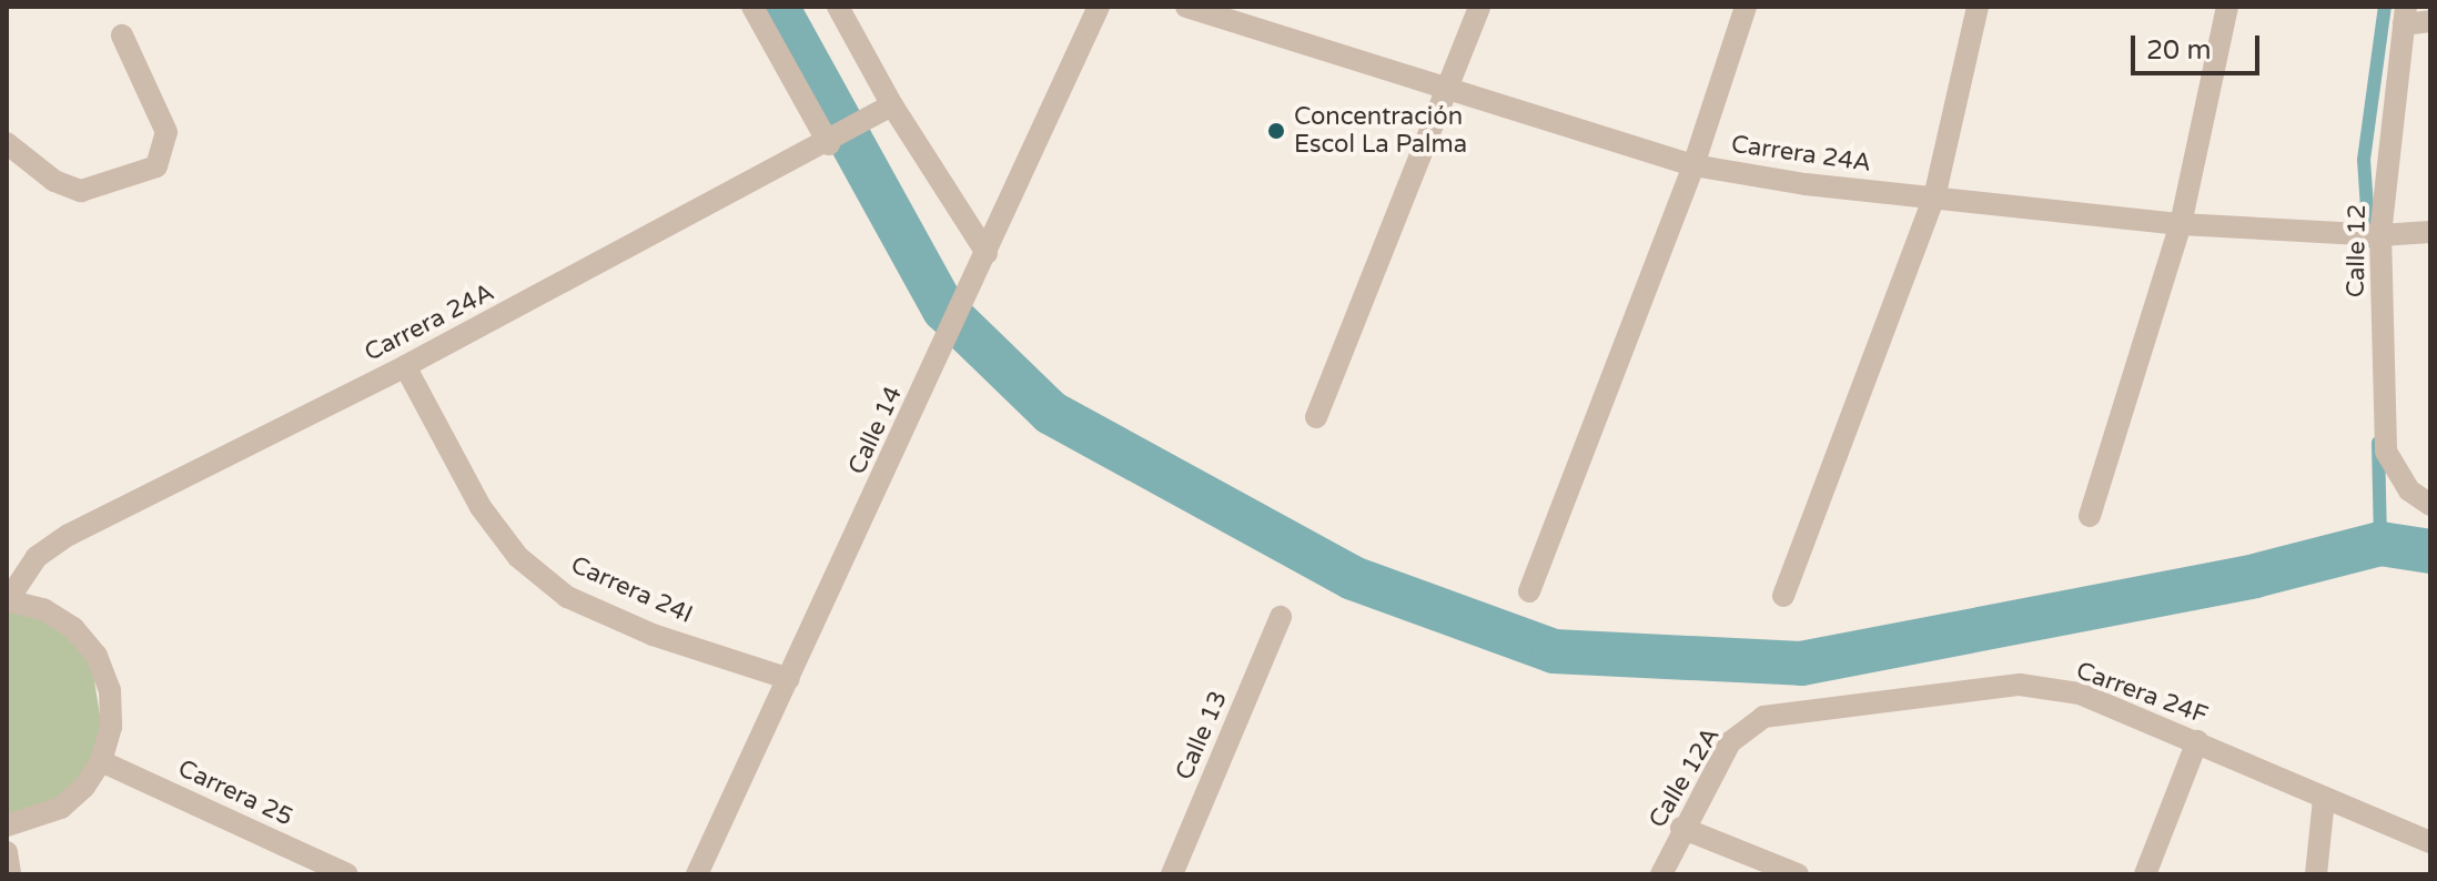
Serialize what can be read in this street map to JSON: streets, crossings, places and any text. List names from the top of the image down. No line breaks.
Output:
{"streets":{"street":["Carrera 24A","Calle 12","Calle 14","Carrera 24I","Carrera 24F","Calle 13","Calle 12A","Carrera 25"]},"crossings":[["Carrera 24A","Calle 12"],["Carrera 24A","Carrera 24I"],["Calle 14","Carrera 24I"],["Carrera 24F","Calle 12A"]],"places":["Concentración Escol La Palma"],"scale_bar":"20 m"}
